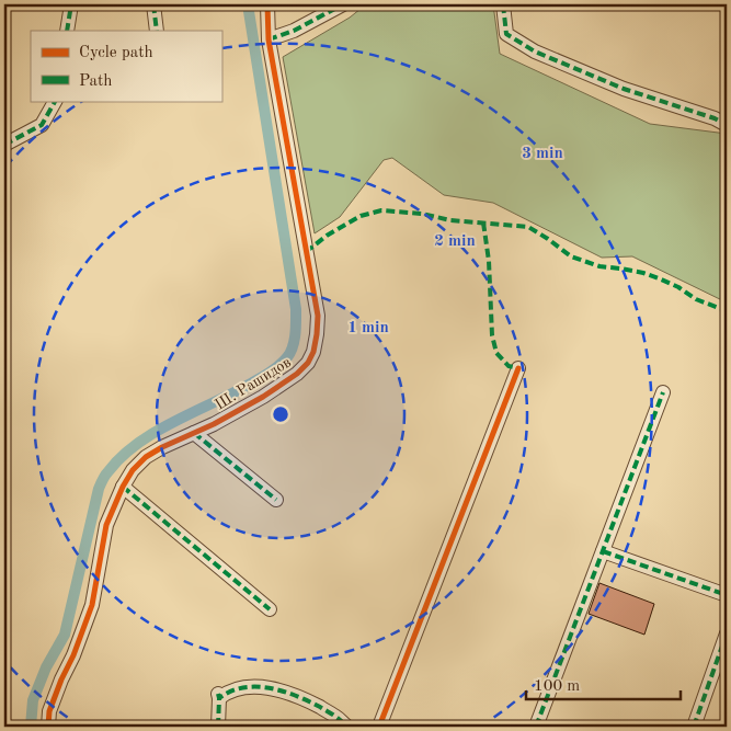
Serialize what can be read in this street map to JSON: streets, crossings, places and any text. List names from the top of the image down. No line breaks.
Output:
{"streets":{"street":["Ш. Рашидов"]},"legend":["Cycle path","Path"],"scale_bar":"100 m","rings":["3 min","2 min","1 min"]}
